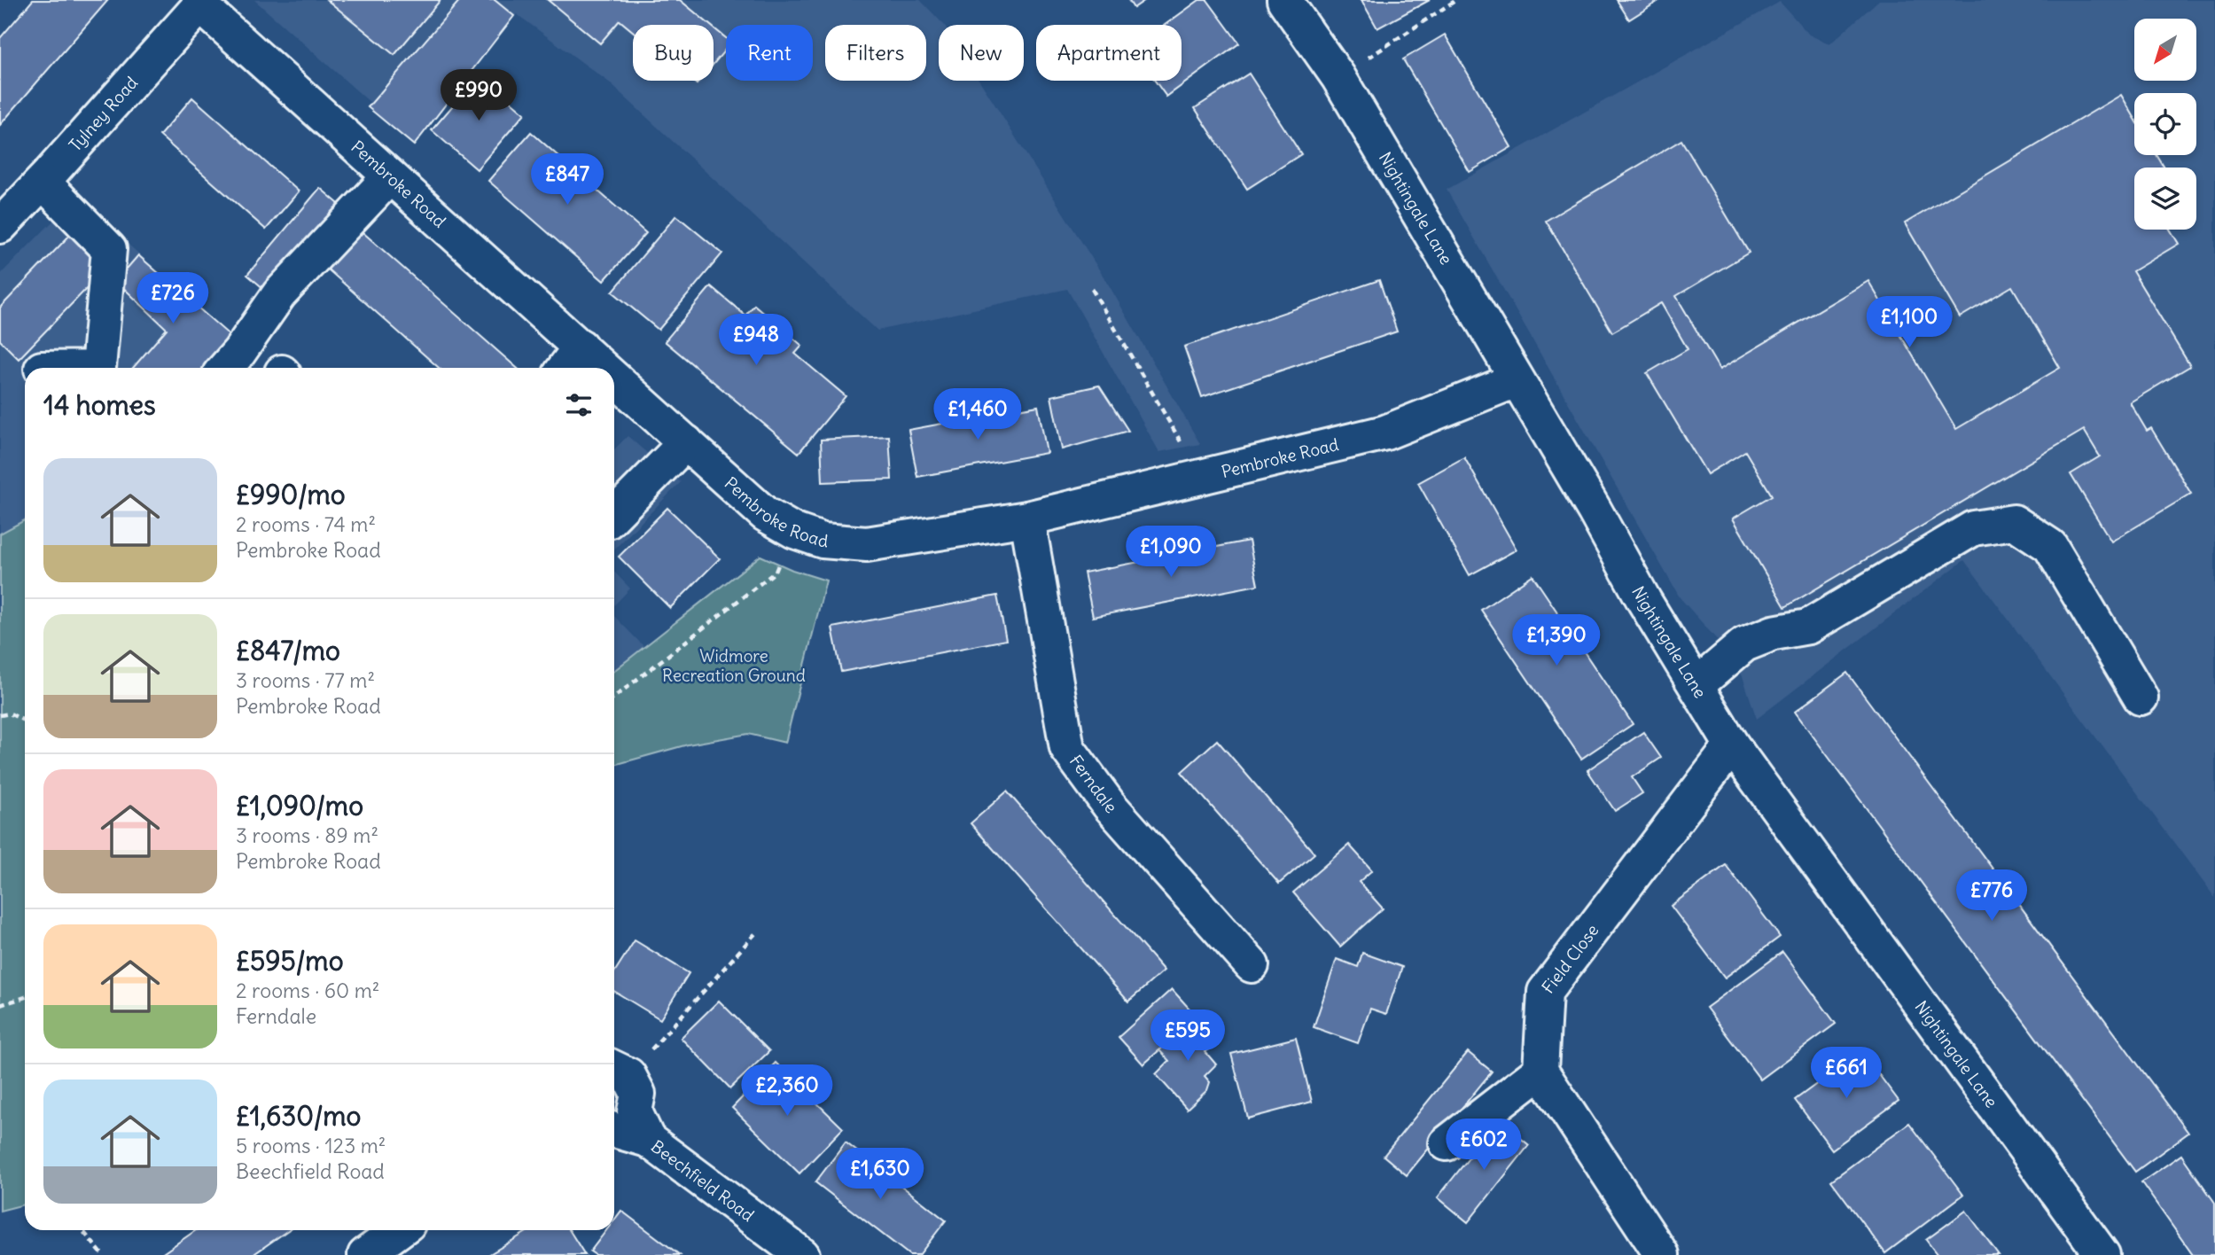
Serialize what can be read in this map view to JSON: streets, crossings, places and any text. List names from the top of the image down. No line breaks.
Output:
{"streets":{"street":["Tylney Road","Pembroke Road","Nightingale Lane","Ferndale","Field Close","Beechfield Road"]},"crossings":[["Tylney Road","Pembroke Road"],["Pembroke Road","Nightingale Lane"],["Pembroke Road","Ferndale"],["Nightingale Lane","Field Close"]],"parks":["Widmore Recreation Ground"],"north":"bottom left","page":{"chip":["Buy","Rent","Filters","New","Apartment"],"price":["£990","£847","£726","£1,100","£948","£1,460","£1,090","£1,390","£776","£595","£661","£2,360","£602","£1,630"],"heading":"14 homes","list":[{"name":"£990/mo","note":"2 rooms · 74 m² · Pembroke Road"},{"name":"£847/mo","note":"3 rooms · 77 m² · Pembroke Road"},{"name":"£1,090/mo","note":"3 rooms · 89 m² · Pembroke Road"},{"name":"£595/mo","note":"2 rooms · 60 m² · Ferndale"},{"name":"£1,630/mo","note":"5 rooms · 123 m² · Beechfield Road"}]}}
